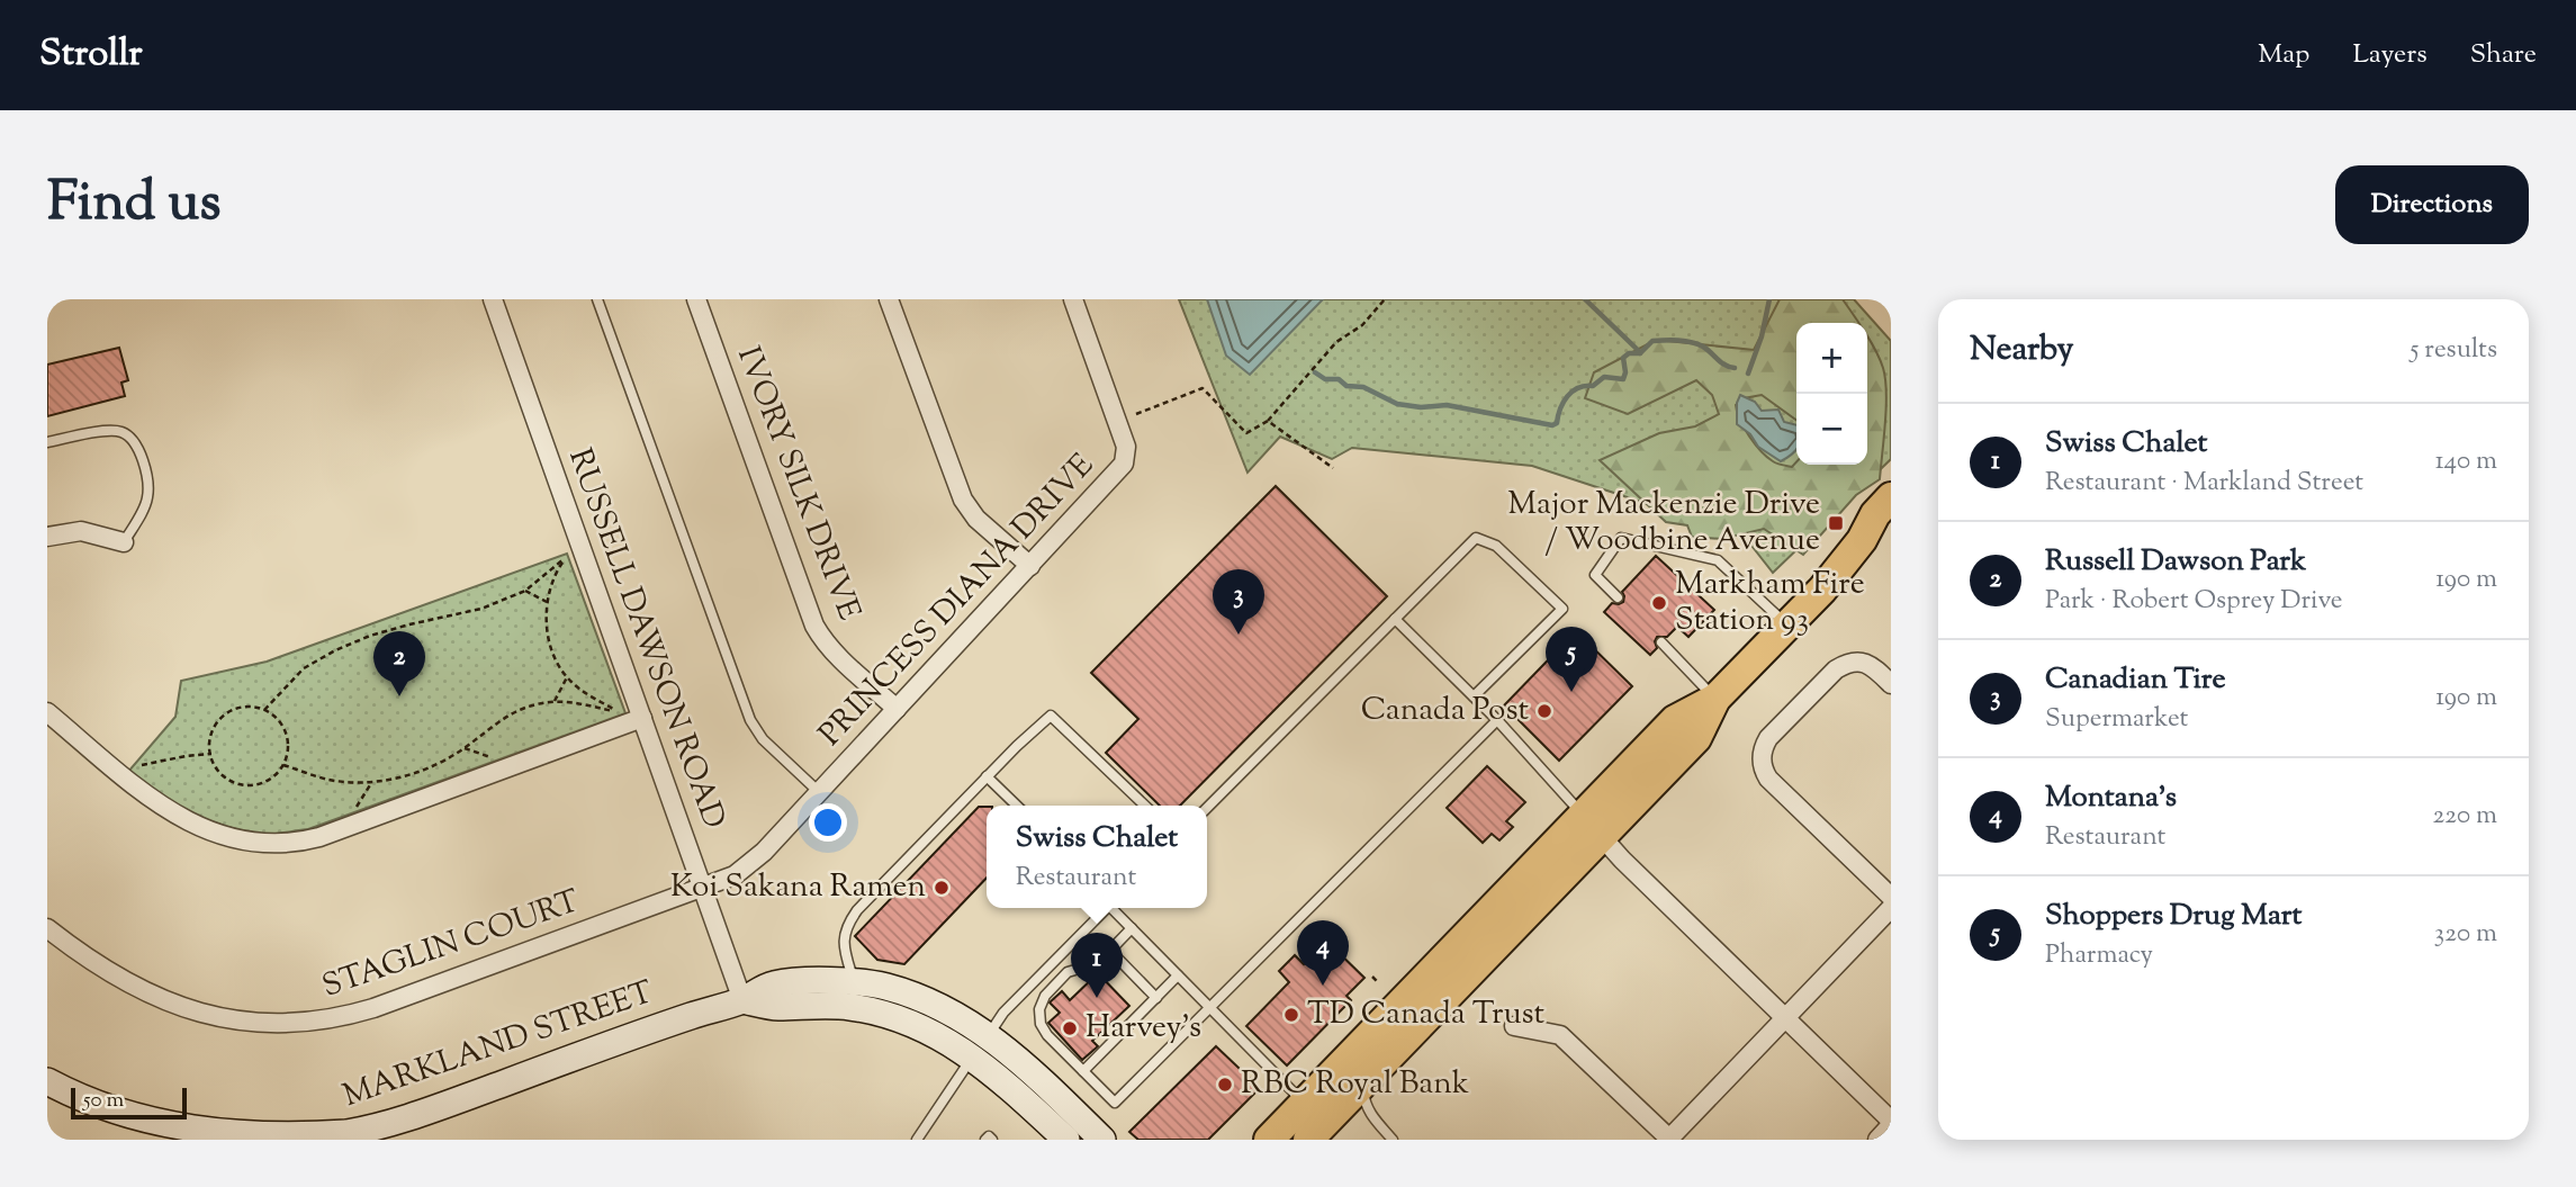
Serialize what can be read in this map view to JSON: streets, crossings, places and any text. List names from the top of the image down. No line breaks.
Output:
{"streets":{"street":["IVORY SILK DRIVE","PRINCESS DIANA DRIVE","RUSSELL DAWSON ROAD","STAGLIN COURT","MARKLAND STREET"]},"crossings":[["IVORY SILK DRIVE","PRINCESS DIANA DRIVE"],["PRINCESS DIANA DRIVE","RUSSELL DAWSON ROAD"],["PRINCESS DIANA DRIVE","STAGLIN COURT"],["RUSSELL DAWSON ROAD","STAGLIN COURT"],["RUSSELL DAWSON ROAD","MARKLAND STREET"]],"places":{"transit":["Major Mackenzie Drive / Woodbine Avenue"],"other":["Markham Fire Station 93","Canada Post","Koi Sakana Ramen","TD Canada Trust","Harvey's","RBC Royal Bank"]},"scale_bar":"50 m","page":{"header":"Strollr","nav":["Map","Layers","Share"],"title":"Find us","buttons":"Directions","heading":["Nearby","5 results"],"map_buttons":["+","−"],"list":[{"mark":"1","name":"Swiss Chalet","note":"Restaurant · Markland Street","value":"140 m"},{"mark":"2","name":"Russell Dawson Park","note":"Park · Robert Osprey Drive","value":"190 m"},{"mark":"3","name":"Canadian Tire","note":"Supermarket","value":"190 m"},{"mark":"4","name":"Montana's","note":"Restaurant","value":"220 m"},{"mark":"5","name":"Shoppers Drug Mart","note":"Pharmacy","value":"320 m"}],"pins":["3","5","2","4","1"],"popup":["Swiss Chalet","Restaurant"],"scale":"50 m"}}
